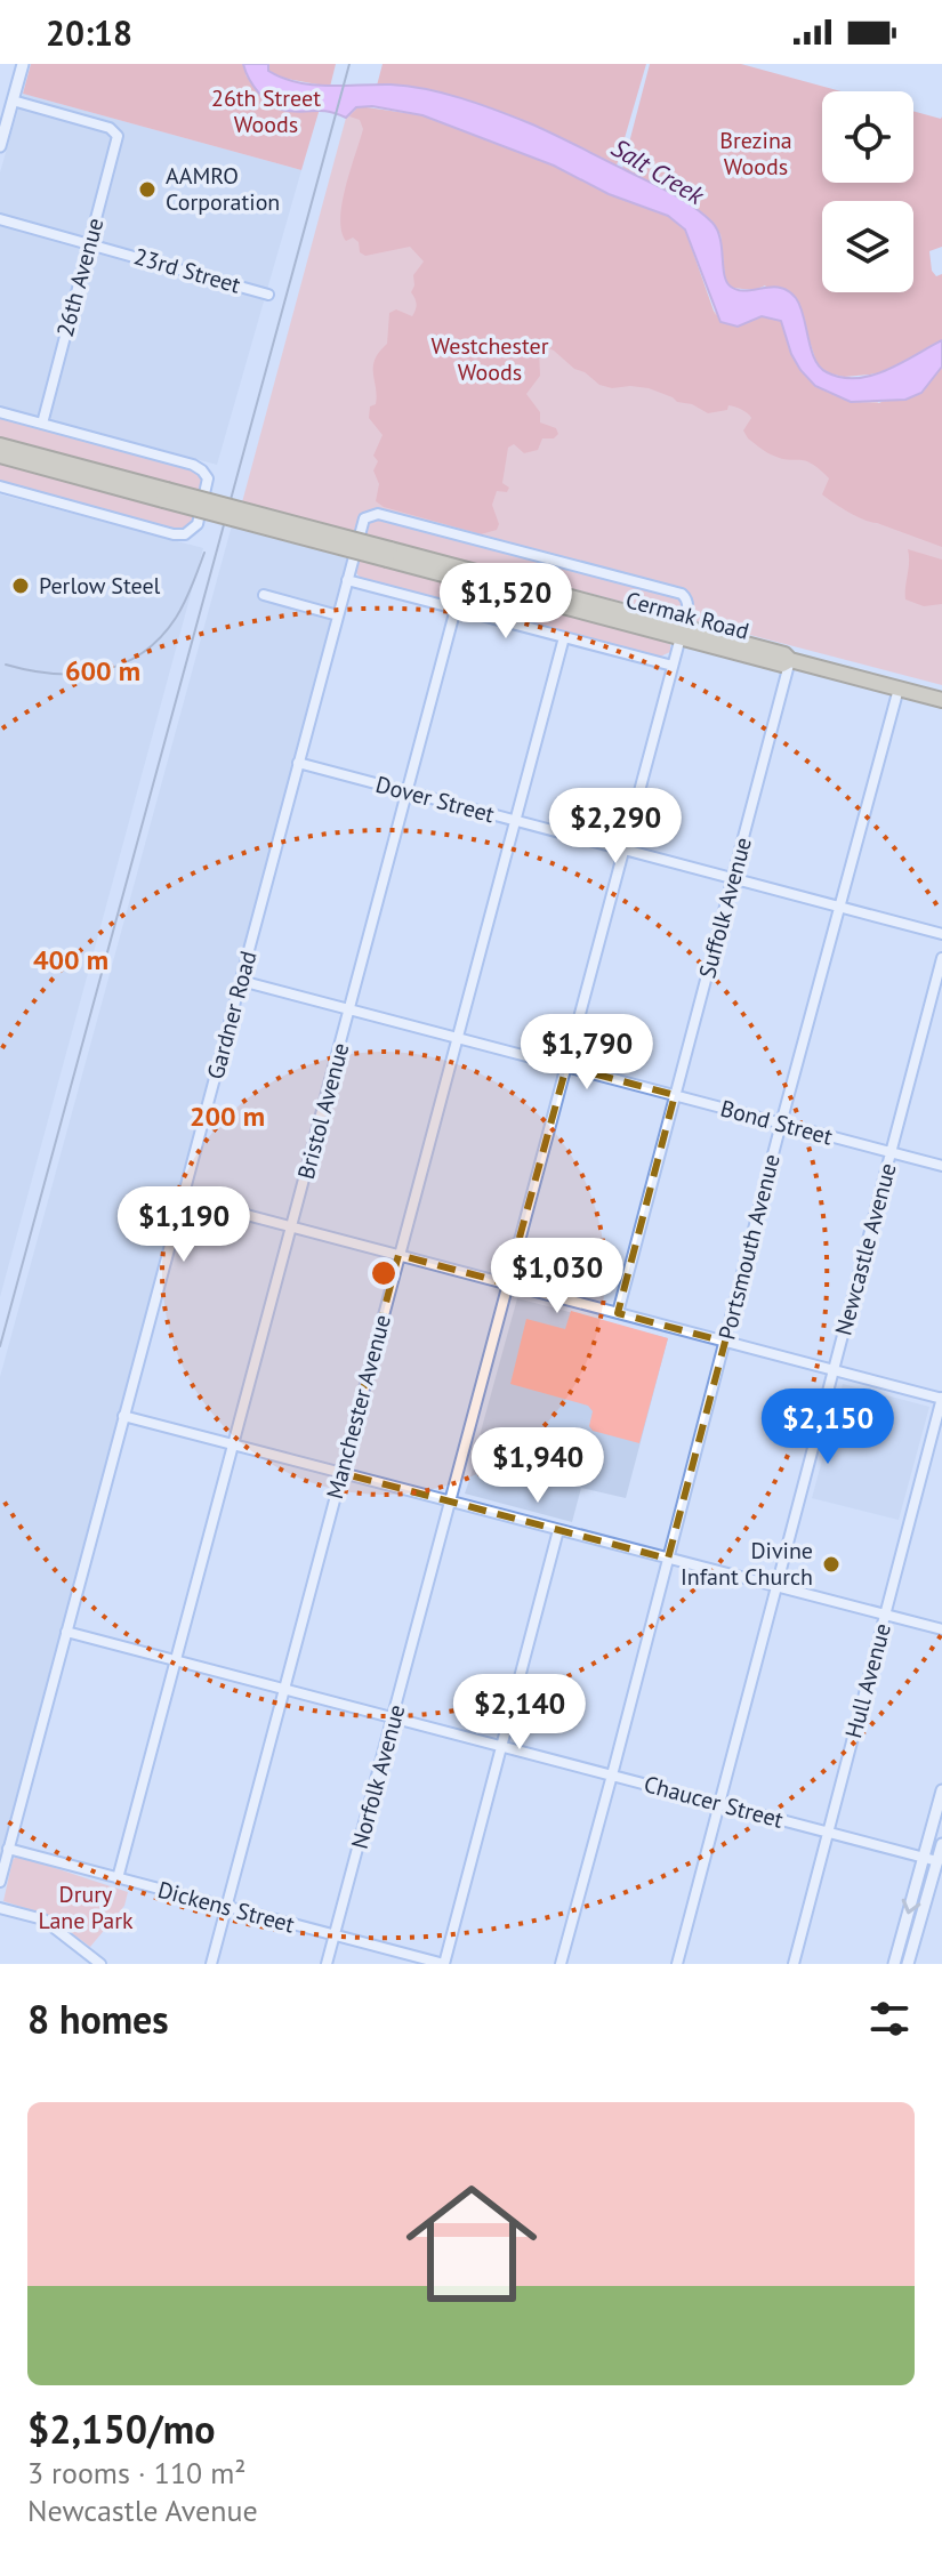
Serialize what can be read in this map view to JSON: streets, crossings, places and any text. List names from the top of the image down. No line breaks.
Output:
{"streets":{"main road":["Cermak Road"],"street":["23rd Street","26th Avenue","Dover Street","Suffolk Avenue","Gardner Road","Bristol Avenue","Bond Street","Portsmouth Avenue","Newcastle Avenue","Manchester Avenue","Hull Avenue","Norfolk Avenue","Chaucer Street","Dickens Street"]},"crossings":[["23rd Street","26th Avenue"],["Cermak Road","Suffolk Avenue"],["Cermak Road","Gardner Road"],["Cermak Road","Portsmouth Avenue"],["Cermak Road","Norfolk Avenue"],["Dover Street","Suffolk Avenue"],["Dover Street","Gardner Road"],["Dover Street","Bristol Avenue"],["Dover Street","Portsmouth Avenue"],["Dover Street","Manchester Avenue"],["Dover Street","Norfolk Avenue"],["Suffolk Avenue","Bond Street"],["Gardner Road","Bond Street"],["Gardner Road","Chaucer Street"],["Gardner Road","Dickens Street"],["Bristol Avenue","Bond Street"],["Bristol Avenue","Chaucer Street"],["Bristol Avenue","Dickens Street"],["Bond Street","Portsmouth Avenue"],["Bond Street","Newcastle Avenue"],["Bond Street","Manchester Avenue"],["Bond Street","Norfolk Avenue"],["Portsmouth Avenue","Chaucer Street"],["Newcastle Avenue","Chaucer Street"],["Manchester Avenue","Chaucer Street"],["Manchester Avenue","Dickens Street"],["Hull Avenue","Chaucer Street"],["Norfolk Avenue","Chaucer Street"],["Norfolk Avenue","Dickens Street"]],"water":["Salt Creek"],"parks":["26th Street Woods","Brezina Woods","Westchester Woods","Drury Lane Park"],"places":["AAMRO Corporation","Perlow Steel","Divine Infant Church"],"page":{"status":"20:18","price":["$1,520","$2,290","$1,790","$1,190","$1,030","$2,150","$1,940","$2,140"],"heading":"8 homes","list":[{"name":"$2,150/mo","note":"3 rooms · 110 m² · Newcastle Avenue"}]},"rings":["600 m","400 m","200 m"]}
